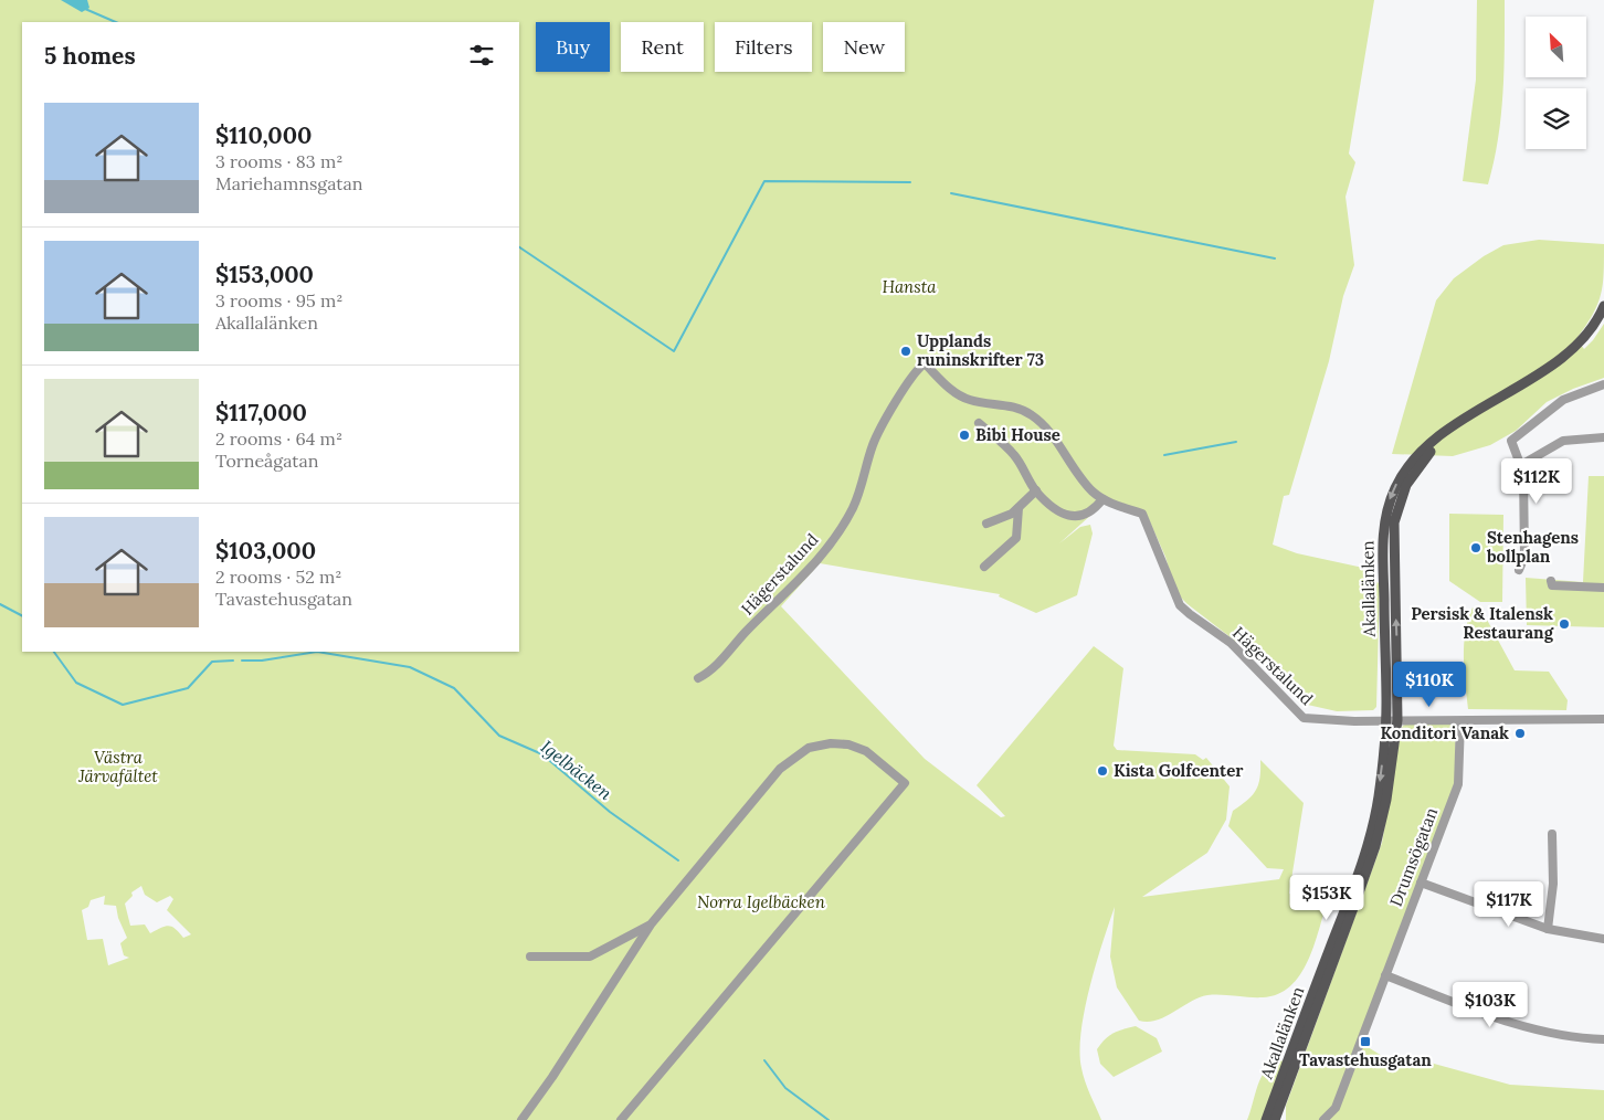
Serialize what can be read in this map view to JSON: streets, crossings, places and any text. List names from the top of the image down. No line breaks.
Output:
{"streets":{"main road":["Akallalänken"],"street":["Hägerstalund","Drumsögatan"]},"crossings":[["Hägerstalund","Akallalänken"],["Hägerstalund","Drumsögatan"]],"water":["Igelbäcken"],"parks":["Hansta","Västra Järvafältet","Norra Igelbäcken"],"places":{"other":["Upplands runinskrifter 73","Bibi House","Stenhagens bollplan","Persisk & Italensk Restaurang","Konditori Vanak","Kista Golfcenter"],"transit":["Tavastehusgatan"]},"north":"top left","page":{"chip":["Buy","Rent","Filters","New"],"heading":"5 homes","list":[{"name":"$110,000","note":"3 rooms · 83 m² · Mariehamnsgatan"},{"name":"$153,000","note":"3 rooms · 95 m² · Akallalänken"},{"name":"$117,000","note":"2 rooms · 64 m² · Torneågatan"},{"name":"$103,000","note":"2 rooms · 52 m² · Tavastehusgatan"}],"price":["$112K","$110K","$153K","$117K","$103K"]}}
